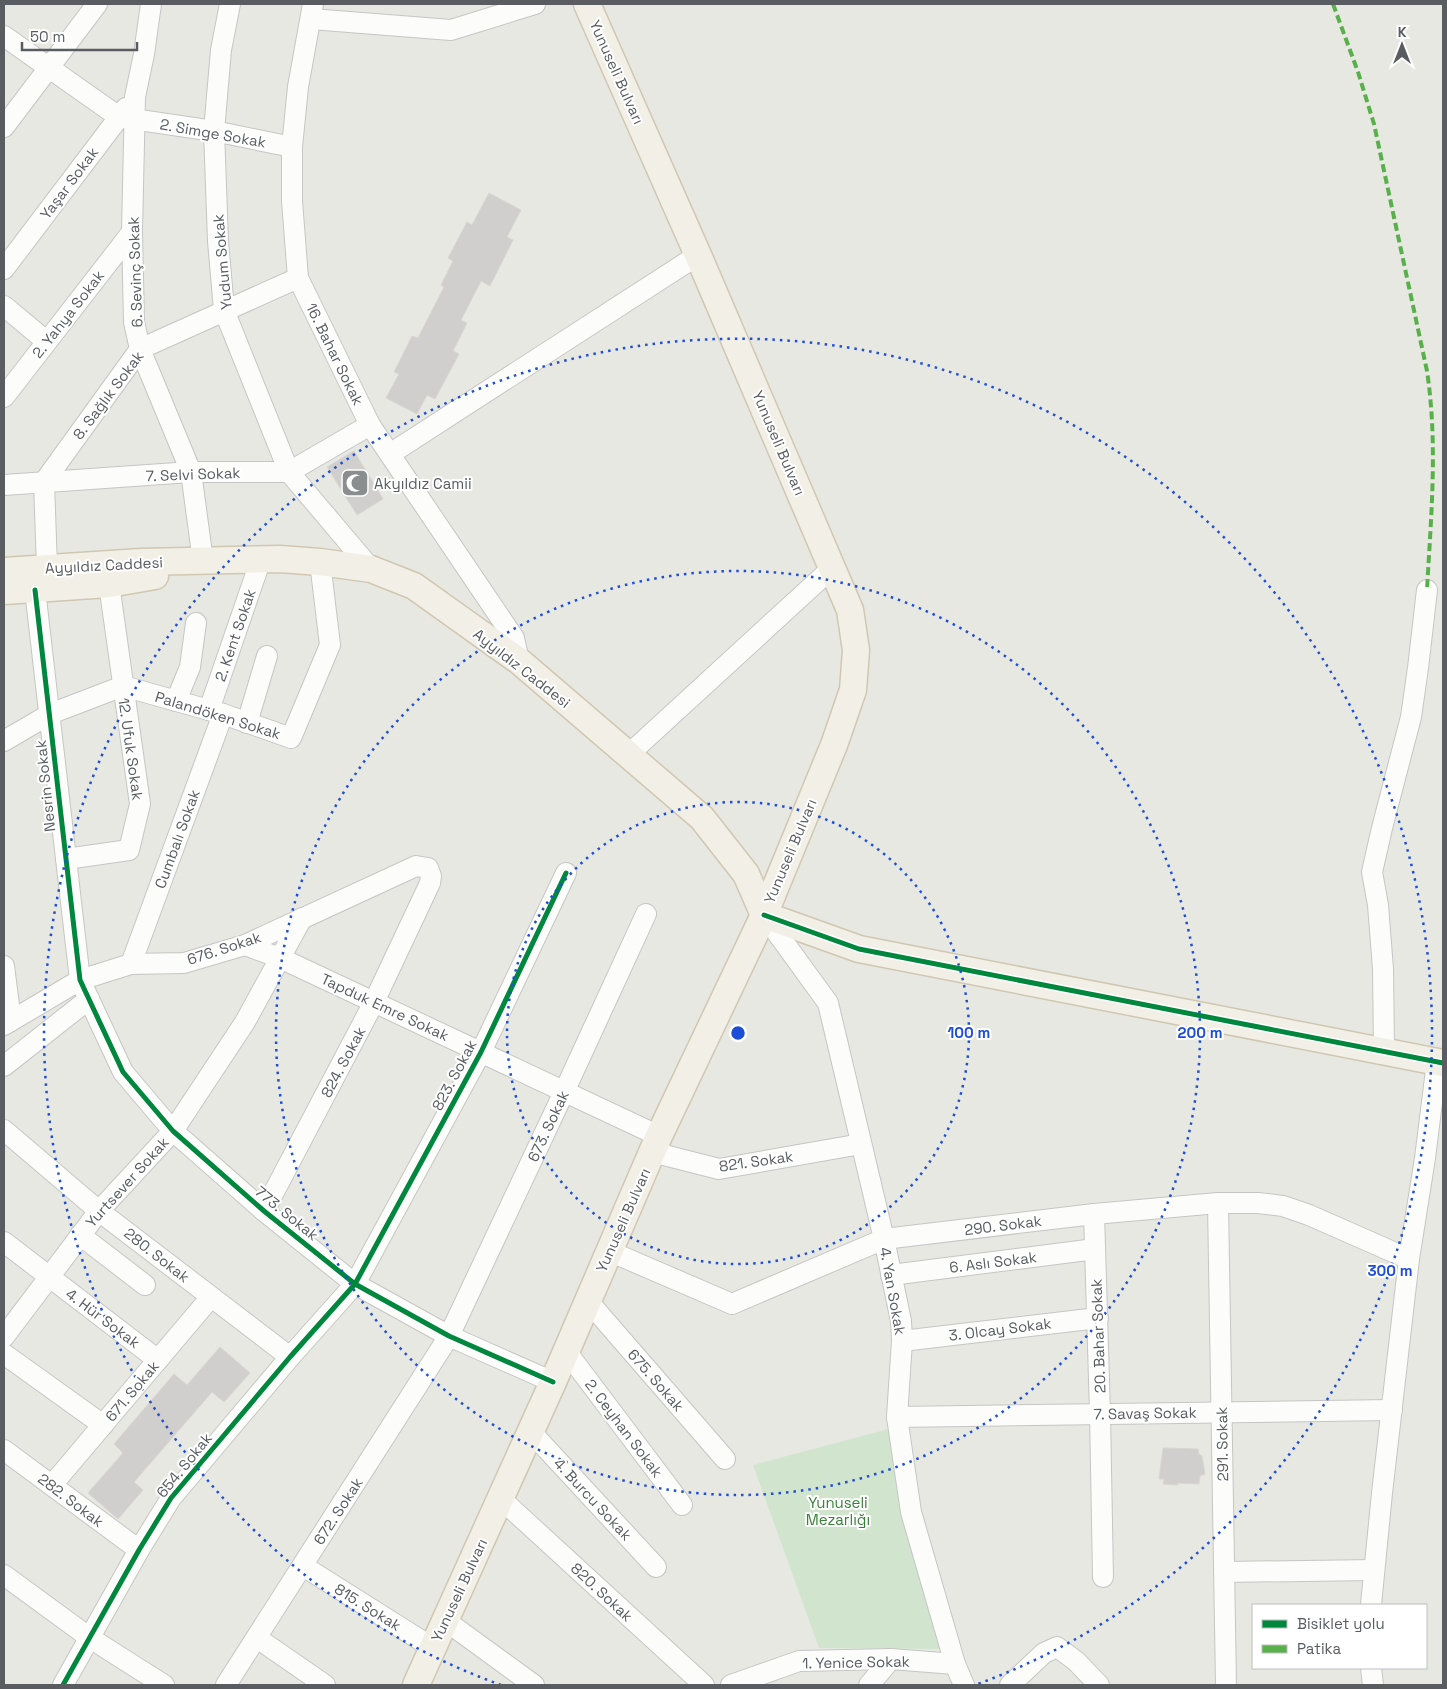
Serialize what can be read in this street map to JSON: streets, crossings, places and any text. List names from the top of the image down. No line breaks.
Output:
{"streets":{"main road":["Yunuseli Bulvarı","Ayyıldız Caddesi"],"street":["2. Simge Sokak","Yaşar Sokak","Yudum Sokak","6. Sevinç Sokak","2. Yahya Sokak","16. Bahar Sokak","8. Sağlık Sokak","7. Selvi Sokak","2. Kent Sokak","Palandöken Sokak","12. Ufuk Sokak","Nesrin Sokak","Cumbalı Sokak","676. Sokak","Tapduk Emre Sokak","824. Sokak","823. Sokak","673. Sokak","821. Sokak","Yurtsever Sokak","773. Sokak","290. Sokak","280. Sokak","6. Aslı Sokak","4. Yan Sokak","4. Hür Sokak","3. Olcay Sokak","20. Bahar Sokak","675. Sokak","671. Sokak","7. Savaş Sokak","2. Ceyhan Sokak","291. Sokak","654. Sokak","4. Burcu Sokak","282. Sokak","672. Sokak","820. Sokak","815. Sokak","1. Yenice Sokak"]},"crossings":[["Yunuseli Bulvarı","Ayyıldız Caddesi"],["Yunuseli Bulvarı","Tapduk Emre Sokak"],["Yunuseli Bulvarı","821. Sokak"],["Yunuseli Bulvarı","773. Sokak"],["Yunuseli Bulvarı","290. Sokak"],["Yunuseli Bulvarı","4. Yan Sokak"],["Yunuseli Bulvarı","675. Sokak"],["Yunuseli Bulvarı","2. Ceyhan Sokak"],["Yunuseli Bulvarı","4. Burcu Sokak"],["Yunuseli Bulvarı","820. Sokak"],["Yunuseli Bulvarı","815. Sokak"],["2. Simge Sokak","Yaşar Sokak"],["2. Simge Sokak","Yudum Sokak"],["2. Simge Sokak","6. Sevinç Sokak"],["2. Simge Sokak","16. Bahar Sokak"],["Yaşar Sokak","6. Sevinç Sokak"],["Yudum Sokak","8. Sağlık Sokak"],["Yudum Sokak","7. Selvi Sokak"],["Yudum Sokak","Ayyıldız Caddesi"],["6. Sevinç Sokak","2. Yahya Sokak"],["6. Sevinç Sokak","8. Sağlık Sokak"],["6. Sevinç Sokak","7. Selvi Sokak"],["6. Sevinç Sokak","Ayyıldız Caddesi"],["16. Bahar Sokak","8. Sağlık Sokak"],["16. Bahar Sokak","Ayyıldız Caddesi"],["8. Sağlık Sokak","7. Selvi Sokak"],["8. Sağlık Sokak","Nesrin Sokak"],["7. Selvi Sokak","Nesrin Sokak"],["Ayyıldız Caddesi","2. Kent Sokak"],["Ayyıldız Caddesi","Palandöken Sokak"],["Ayyıldız Caddesi","12. Ufuk Sokak"],["Ayyıldız Caddesi","Nesrin Sokak"],["Ayyıldız Caddesi","4. Yan Sokak"],["2. Kent Sokak","Palandöken Sokak"],["2. Kent Sokak","Cumbalı Sokak"],["Palandöken Sokak","12. Ufuk Sokak"],["Palandöken Sokak","Cumbalı Sokak"],["12. Ufuk Sokak","Nesrin Sokak"],["Nesrin Sokak","676. Sokak"],["Nesrin Sokak","773. Sokak"],["Cumbalı Sokak","676. Sokak"],["676. Sokak","Tapduk Emre Sokak"],["676. Sokak","824. Sokak"],["676. Sokak","Yurtsever Sokak"],["676. Sokak","773. Sokak"],["Tapduk Emre Sokak","824. Sokak"],["Tapduk Emre Sokak","823. Sokak"],["Tapduk Emre Sokak","673. Sokak"],["Tapduk Emre Sokak","821. Sokak"],["Tapduk Emre Sokak","Yurtsever Sokak"],["824. Sokak","773. Sokak"],["823. Sokak","773. Sokak"],["823. Sokak","654. Sokak"],["673. Sokak","773. Sokak"],["673. Sokak","672. Sokak"],["821. Sokak","4. Yan Sokak"],["Yurtsever Sokak","773. Sokak"],["Yurtsever Sokak","280. Sokak"],["Yurtsever Sokak","4. Hür Sokak"],["773. Sokak","654. Sokak"],["773. Sokak","672. Sokak"],["290. Sokak","4. Yan Sokak"],["290. Sokak","20. Bahar Sokak"],["290. Sokak","291. Sokak"],["280. Sokak","671. Sokak"],["280. Sokak","654. Sokak"],["6. Aslı Sokak","4. Yan Sokak"],["6. Aslı Sokak","20. Bahar Sokak"],["4. Yan Sokak","3. Olcay Sokak"],["4. Yan Sokak","7. Savaş Sokak"],["4. Yan Sokak","1. Yenice Sokak"],["4. Hür Sokak","671. Sokak"],["3. Olcay Sokak","20. Bahar Sokak"],["20. Bahar Sokak","7. Savaş Sokak"],["671. Sokak","282. Sokak"],["7. Savaş Sokak","291. Sokak"],["654. Sokak","282. Sokak"],["672. Sokak","815. Sokak"]],"parks":["Yunuseli Mezarlığı"],"places":{"mosque":["Akyıldız Camii"]},"legend":["Bisiklet yolu","Patika"],"scale_bar":"50 m","north":"top","rings":["100 m","200 m","300 m"]}
